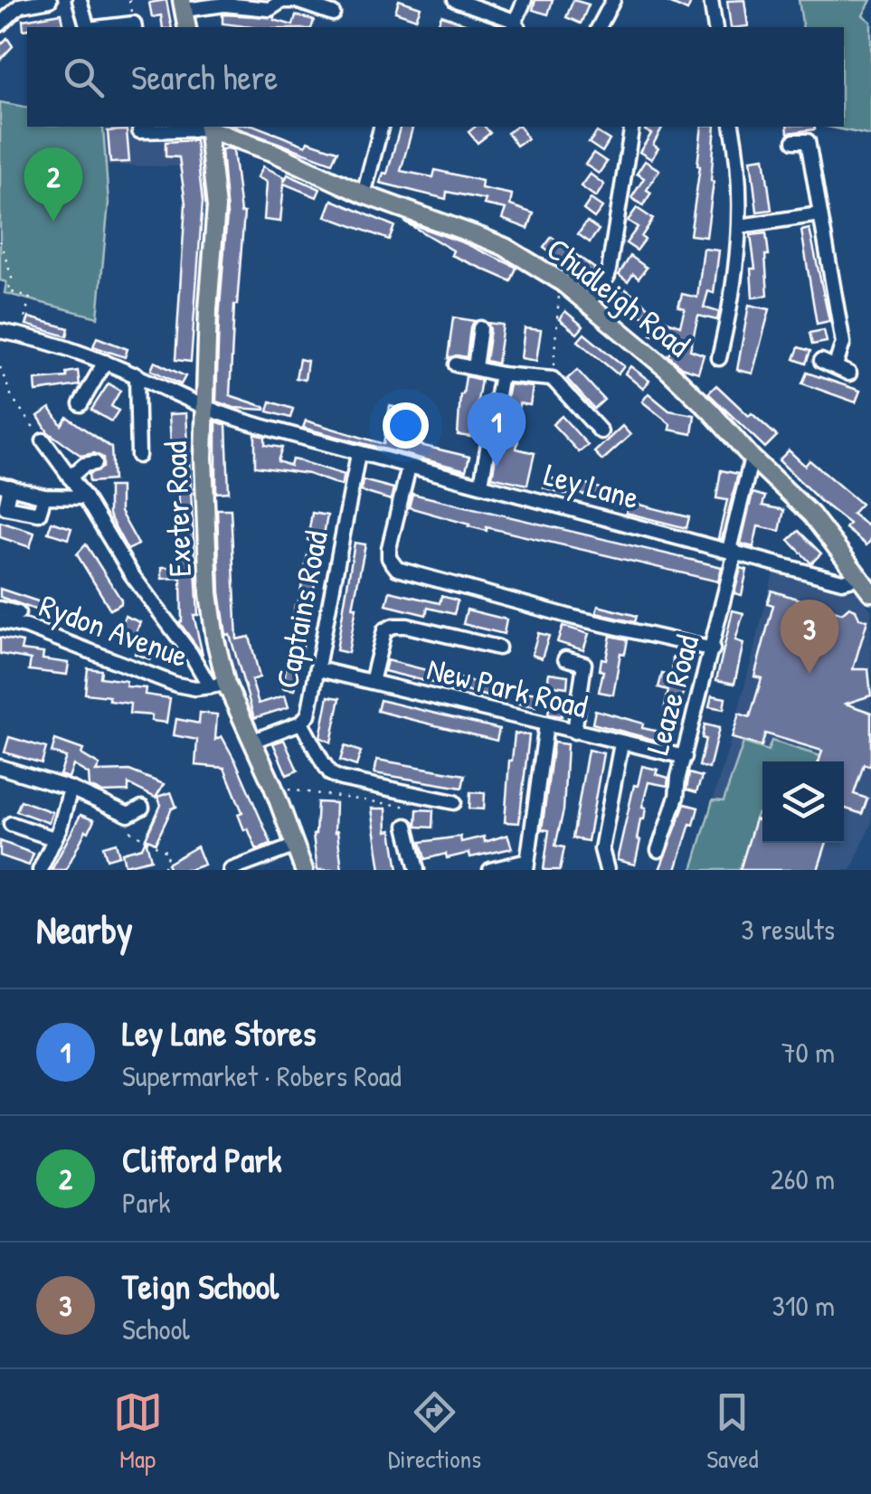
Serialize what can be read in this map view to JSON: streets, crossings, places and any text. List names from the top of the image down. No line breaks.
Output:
{"streets":{"main road":["Chudleigh Road","Exeter Road"],"street":["Ley Lane","Captains Road","Rydon Avenue","New Park Road","Leaze Road"]},"crossings":[["Chudleigh Road","Ley Lane"],["Chudleigh Road","Exeter Road"],["Chudleigh Road","Leaze Road"],["Ley Lane","Exeter Road"],["Ley Lane","Captains Road"],["Ley Lane","Leaze Road"],["Exeter Road","Captains Road"],["Exeter Road","Rydon Avenue"],["Captains Road","New Park Road"],["New Park Road","Leaze Road"]],"page":{"search":"Search here","pins":["2","1","3"],"heading":["Nearby","3 results"],"list":[{"mark":"1","name":"Ley Lane Stores","note":"Supermarket · Robers Road","value":"70 m"},{"mark":"2","name":"Clifford Park","note":"Park","value":"260 m"},{"mark":"3","name":"Teign School","note":"School","value":"310 m"}],"nav":["Map","Directions","Saved"]}}
